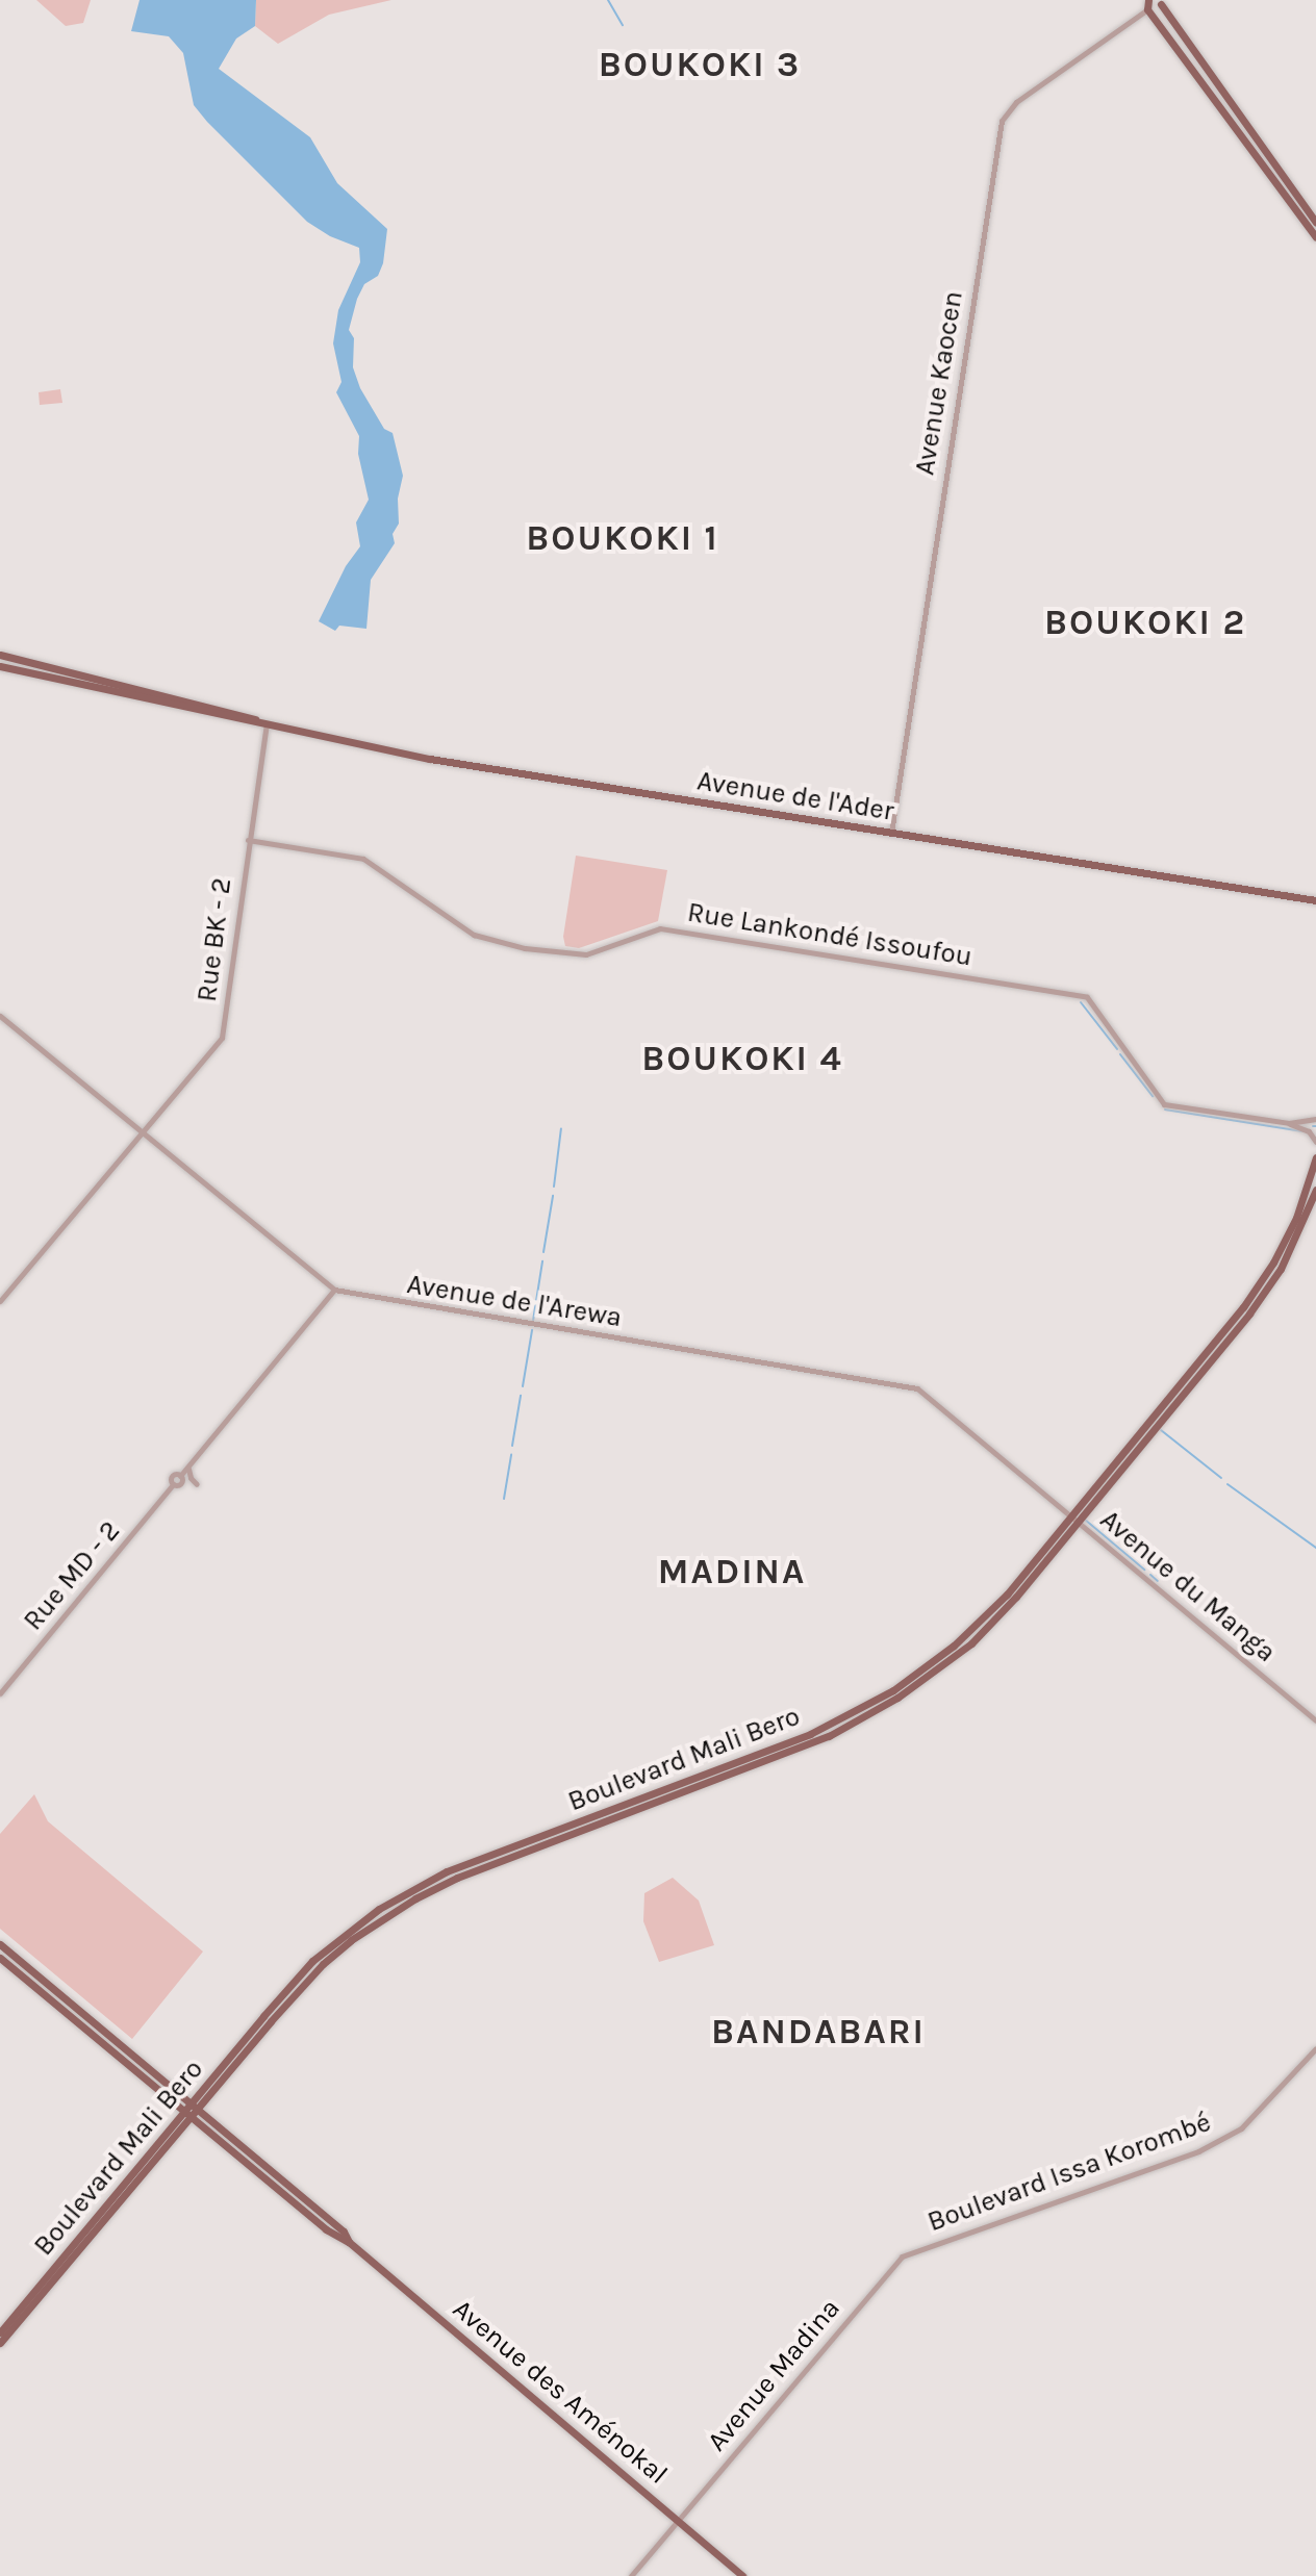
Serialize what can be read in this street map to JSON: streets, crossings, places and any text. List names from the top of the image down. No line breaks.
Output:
{"streets":{"main road":["Avenue de l'Ader","Boulevard Mali Bero","Avenue des Aménokal"],"street":["Avenue Kaocen","Rue Lankondé Issoufou","Rue BK - 2","Avenue de l'Arewa","Rue MD - 2","Avenue du Manga","Boulevard Issa Korombé","Avenue Madina"]},"crossings":[["Avenue Kaocen","Avenue de l'Ader"],["Avenue de l'Ader","Rue BK - 2"],["Rue Lankondé Issoufou","Rue BK - 2"],["Rue BK - 2","Avenue de l'Arewa"],["Avenue de l'Arewa","Avenue du Manga"],["Avenue de l'Arewa","Boulevard Mali Bero"],["Avenue du Manga","Boulevard Mali Bero"],["Boulevard Mali Bero","Avenue des Aménokal"],["Boulevard Issa Korombé","Avenue Madina"],["Avenue Madina","Avenue des Aménokal"]],"districts":["BOUKOKI 3","BOUKOKI 1","BOUKOKI 2","BOUKOKI 4","MADINA","BANDABARI"]}
